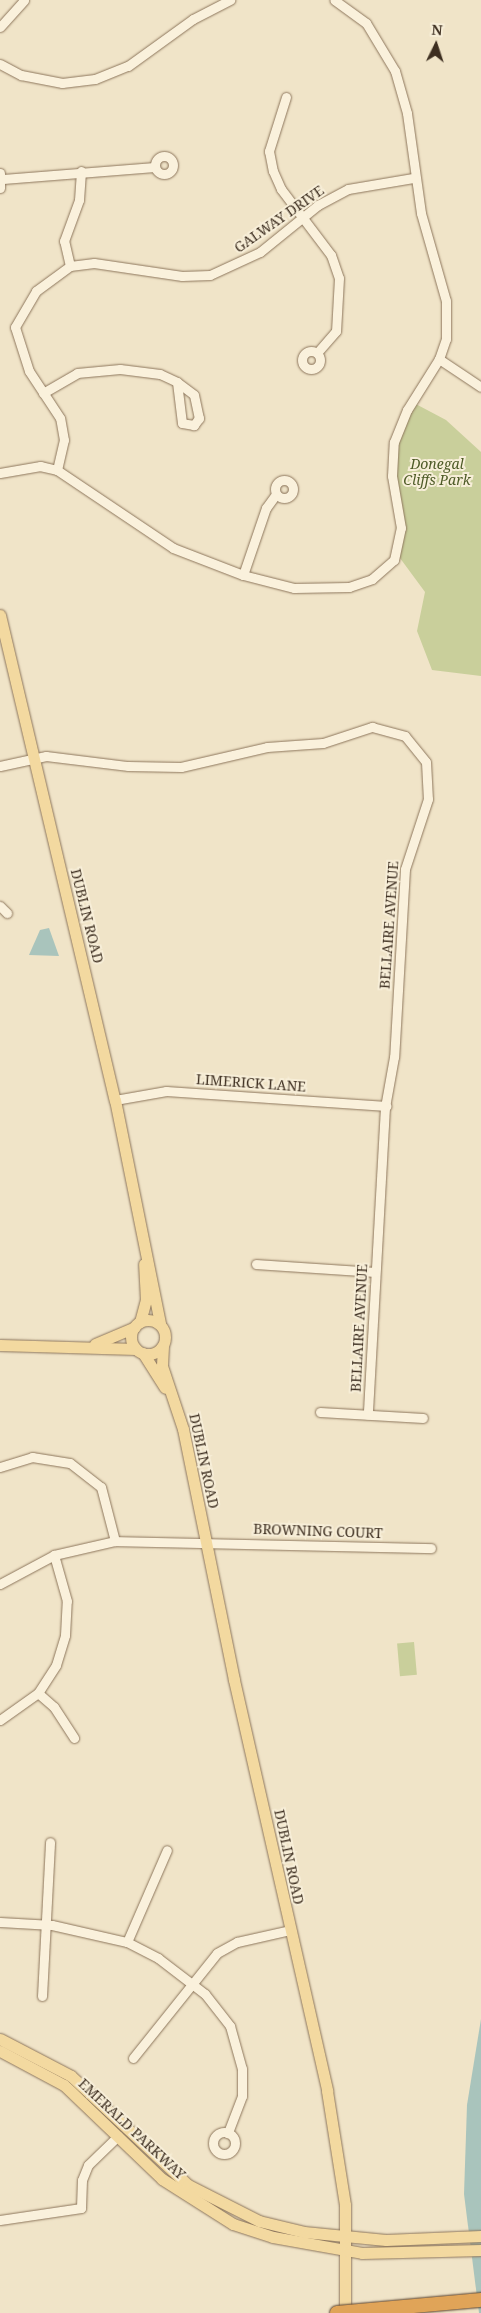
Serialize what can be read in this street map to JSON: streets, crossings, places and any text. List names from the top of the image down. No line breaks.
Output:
{"streets":{"main road":["DUBLIN ROAD","EMERALD PARKWAY"],"street":["GALWAY DRIVE","BELLAIRE AVENUE","LIMERICK LANE","BROWNING COURT"]},"crossings":[["DUBLIN ROAD","BELLAIRE AVENUE"],["DUBLIN ROAD","LIMERICK LANE"],["DUBLIN ROAD","BROWNING COURT"],["DUBLIN ROAD","EMERALD PARKWAY"],["BELLAIRE AVENUE","LIMERICK LANE"]],"parks":["Donegal Cliffs Park"],"north":"top"}
